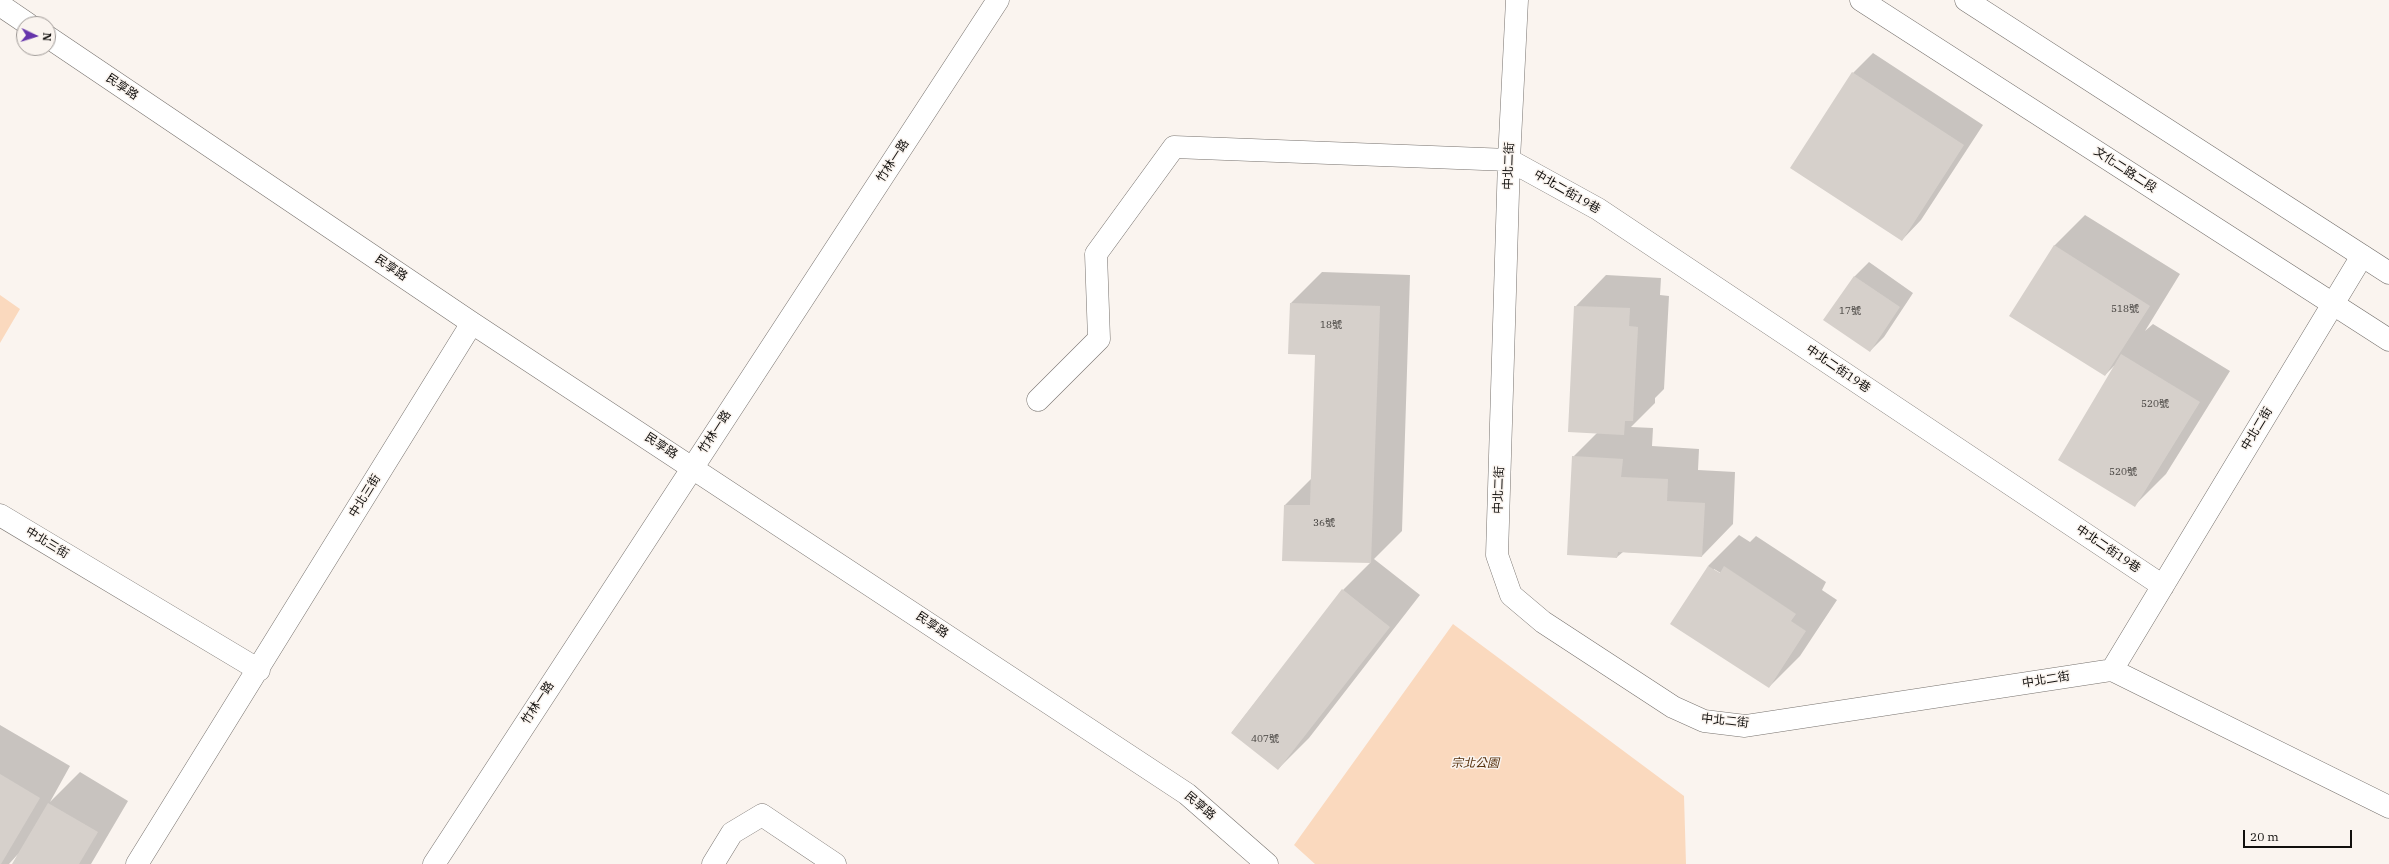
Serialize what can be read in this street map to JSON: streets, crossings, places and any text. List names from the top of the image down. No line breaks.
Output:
{"streets":{"street":["民享路","竹林一路","中北二街","文化二路二段","中北二街19巷","中北三街"]},"crossings":[["民享路","竹林一路"],["民享路","中北三街"],["中北二街","文化二路二段"],["中北二街","中北二街19巷"]],"parks":["宗北公園"],"house_numbers":["518號","17號","18號","520號","520號","36號","407號"],"scale_bar":"20 m","north":"right"}
